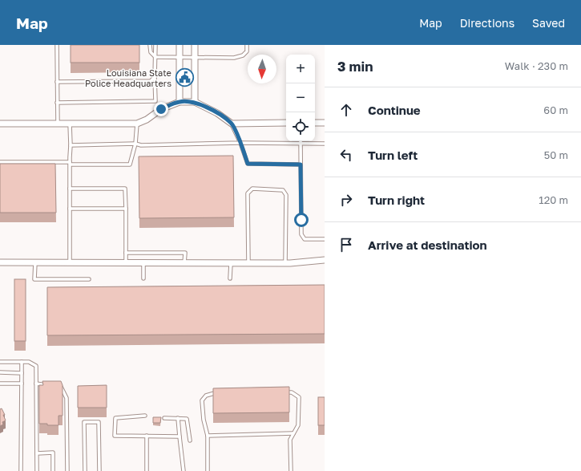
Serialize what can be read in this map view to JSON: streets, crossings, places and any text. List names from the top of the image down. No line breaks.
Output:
{"places":{"public building":["Louisiana State Police Headquarters"]},"north":"bottom","page":{"header":"Map","nav":["Map","Directions","Saved"],"heading":["3 min","Walk · 230 m"],"map_buttons":["+","−"],"list":[["Continue","60 m"],["Turn left","50 m"],["Turn right","120 m"],"Arrive at destination"]}}
